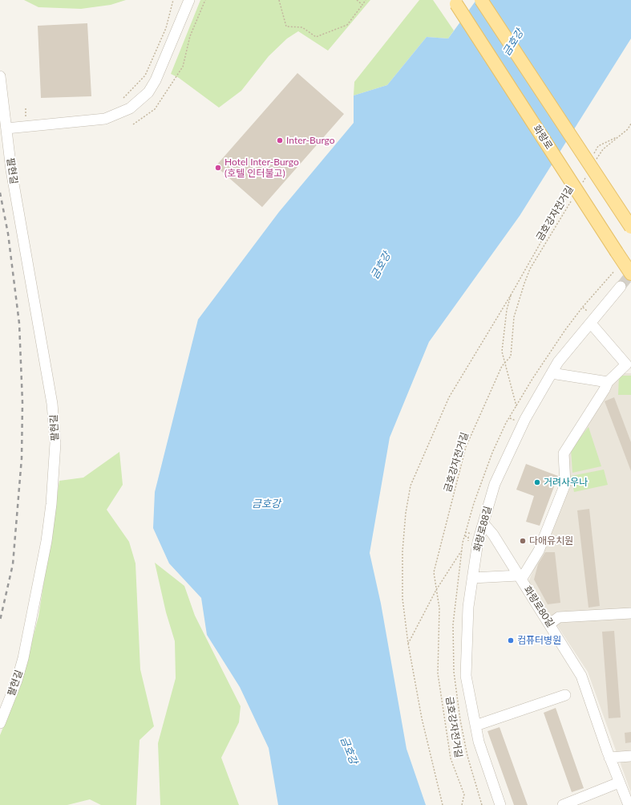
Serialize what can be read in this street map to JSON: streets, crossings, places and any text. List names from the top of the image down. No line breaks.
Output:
{"streets":{"main road":["화랑로"],"street":["팔현길","화랑로88길","화랑로80길"],"path":["금호강자전거길"]},"crossings":[["화랑로88길","화랑로80길"]],"water":["금호강"],"places":["Inter-Burgo","Hotel Inter-Burgo (호텔 인터불고)","거려사우나","다애유치원","컴퓨터병원"]}
